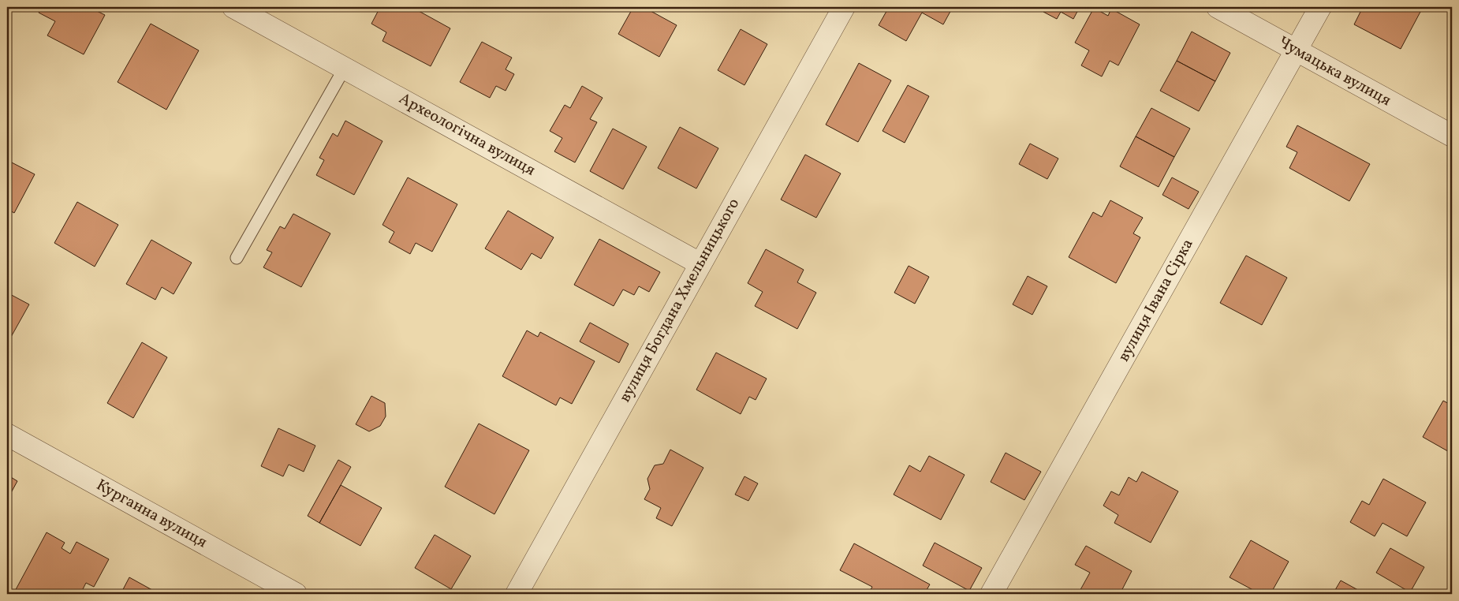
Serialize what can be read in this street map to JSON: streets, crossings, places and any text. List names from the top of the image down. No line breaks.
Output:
{"streets":{"street":["Чумацька вулиця","Археологічна вулиця","вулиця Богдана Хмельницького","вулиця Івана Сірка","Курганна вулиця"]},"crossings":[["Чумацька вулиця","вулиця Івана Сірка"],["Археологічна вулиця","вулиця Богдана Хмельницького"]]}
